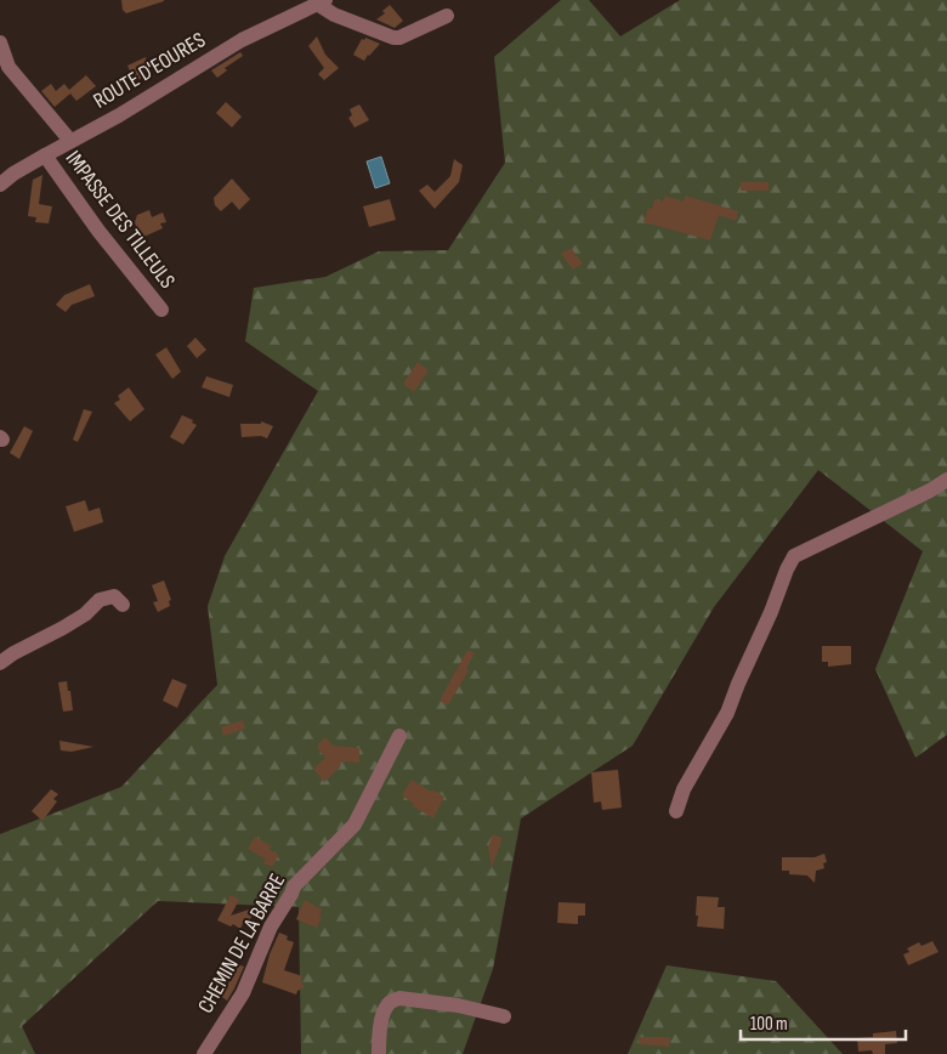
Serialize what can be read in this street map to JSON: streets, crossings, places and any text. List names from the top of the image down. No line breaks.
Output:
{"streets":{"street":["ROUTE D'EOURES","IMPASSE DES TILLEULS","CHEMIN DE LA BARRE"]},"crossings":[["ROUTE D'EOURES","IMPASSE DES TILLEULS"]],"scale_bar":"100 m"}
